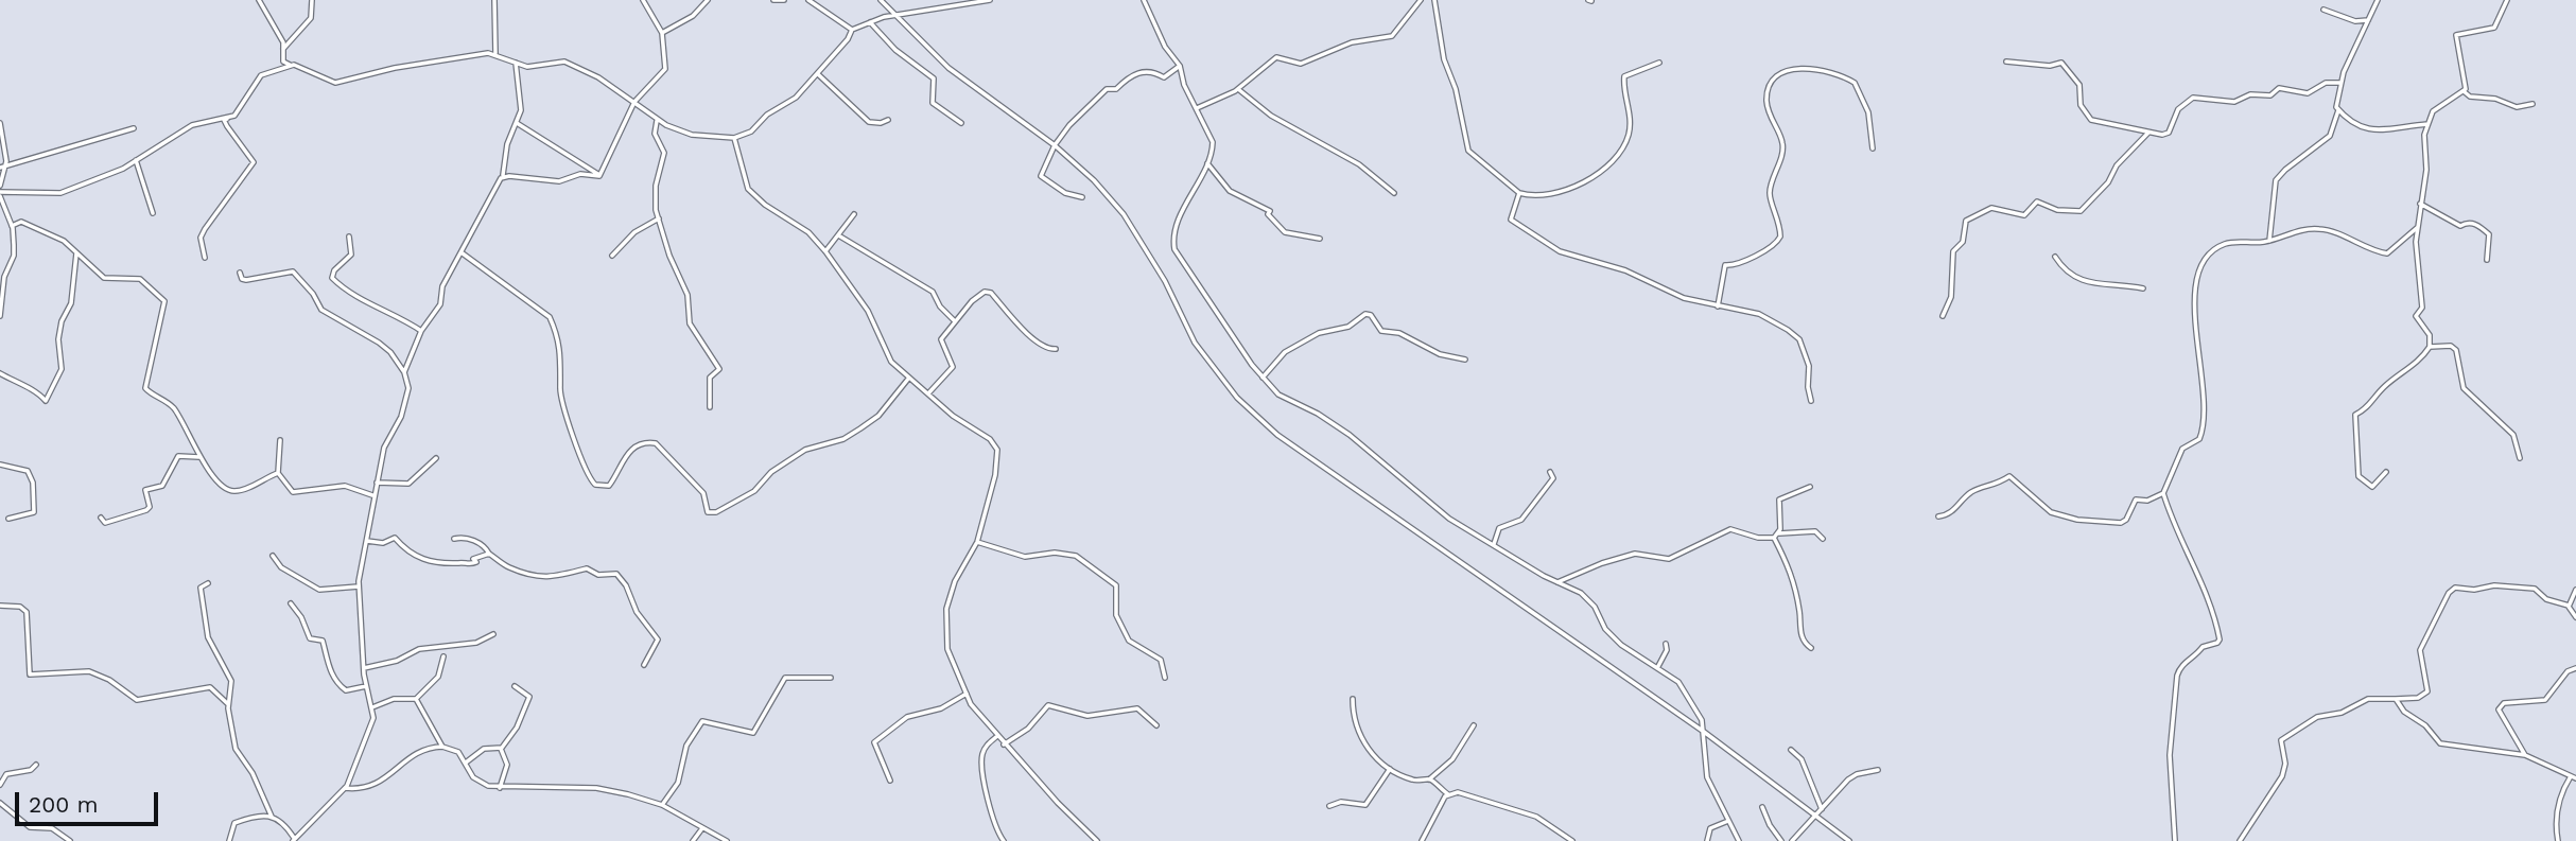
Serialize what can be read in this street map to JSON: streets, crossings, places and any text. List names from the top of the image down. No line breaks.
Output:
{"scale_bar":"200 m"}
